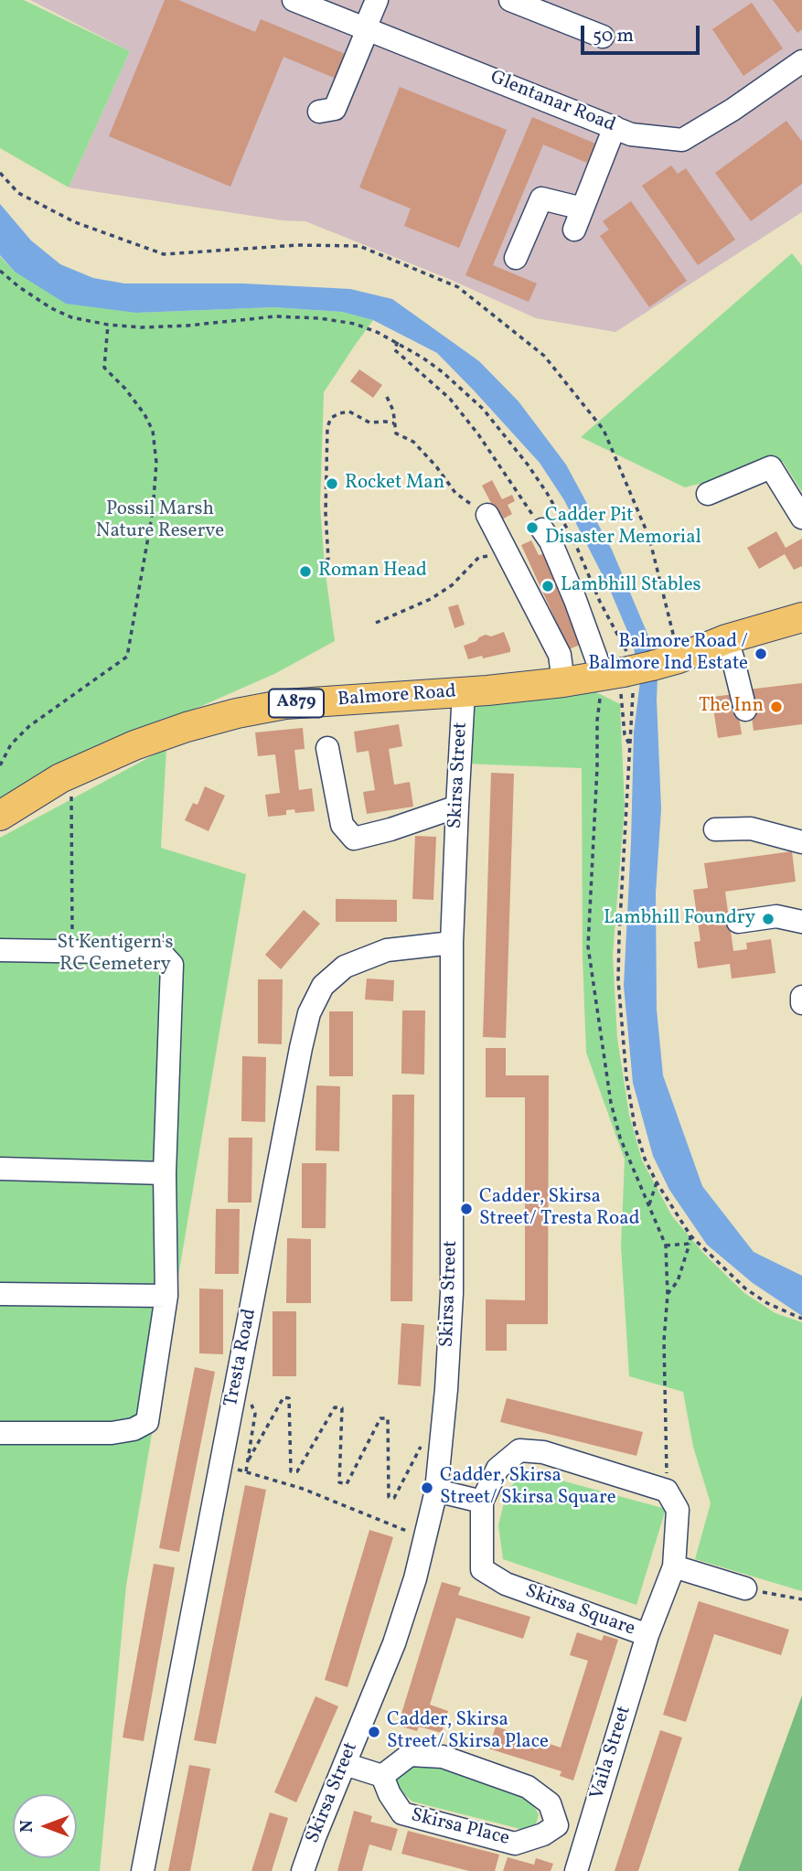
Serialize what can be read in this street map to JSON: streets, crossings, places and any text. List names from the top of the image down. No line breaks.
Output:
{"streets":{"main road":["Balmore Road","A879"],"street":["Glentanar Road","Skirsa Street","Tresta Road","Skirsa Square","Vaila Street","Skirsa Place"]},"crossings":[["Balmore Road","A879"],["Balmore Road","Skirsa Street"],["Skirsa Street","Tresta Road"],["Skirsa Square","Vaila Street"]],"parks":["Possil Marsh Nature Reserve","St Kentigern's RC Cemetery"],"places":["Rocket Man","Cadder Pit Disaster Memorial","Roman Head","Lambhill Stables","Balmore Road / Balmore Ind Estate","The Inn","Lambhill Foundry","Cadder, Skirsa Street/ Tresta Road","Cadder, Skirsa Street/ Skirsa Square","Cadder, Skirsa Street/ Skirsa Place"],"scale_bar":"50 m","north":"left"}
